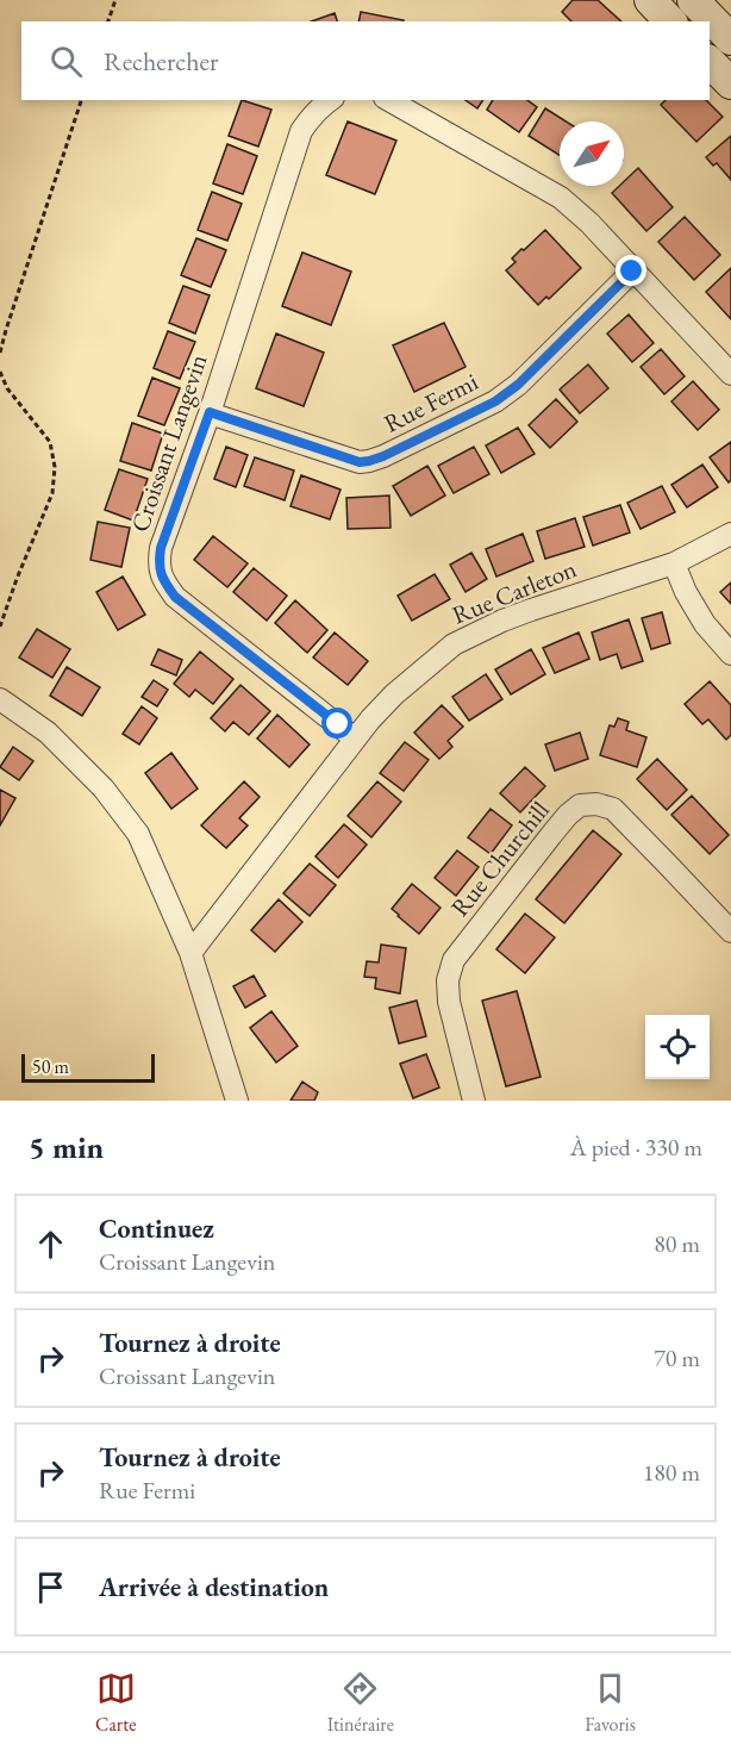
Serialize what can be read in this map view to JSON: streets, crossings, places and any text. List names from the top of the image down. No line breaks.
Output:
{"streets":{"street":["Rue Fermi","Croissant Langevin","Rue Carleton","Rue Churchill"]},"crossings":[["Rue Fermi","Croissant Langevin"],["Croissant Langevin","Rue Carleton"]],"scale_bar":"50 m","north":"top right","page":{"search":"Rechercher","scale":"50 m","heading":["5 min","À pied · 330 m"],"list":[["Continuez","Croissant Langevin","80 m"],["Tournez à droite","Croissant Langevin","70 m"],["Tournez à droite","Rue Fermi","180 m"],"Arrivée à destination"],"nav":["Carte","Itinéraire","Favoris"]}}
